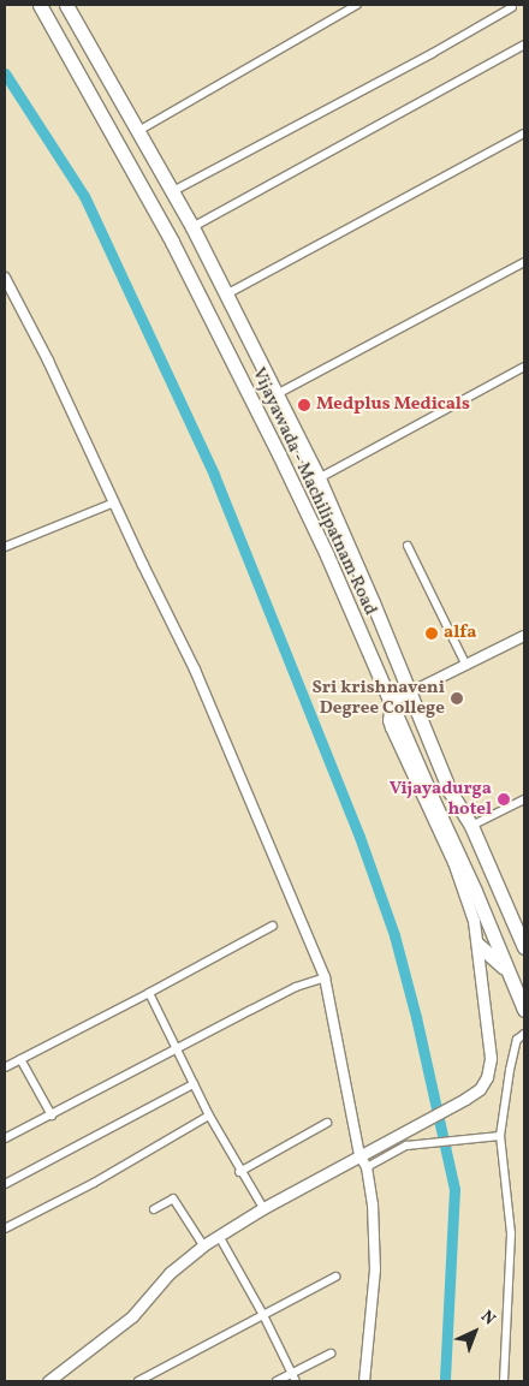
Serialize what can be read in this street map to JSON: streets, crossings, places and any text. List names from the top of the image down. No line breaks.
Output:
{"streets":{"highway":["Vijayawada - Machilipatnam Road"]},"places":["Medplus Medicals","alfa","Sri krishnaveni Degree College","Vijayadurga hotel"],"north":"top right"}
